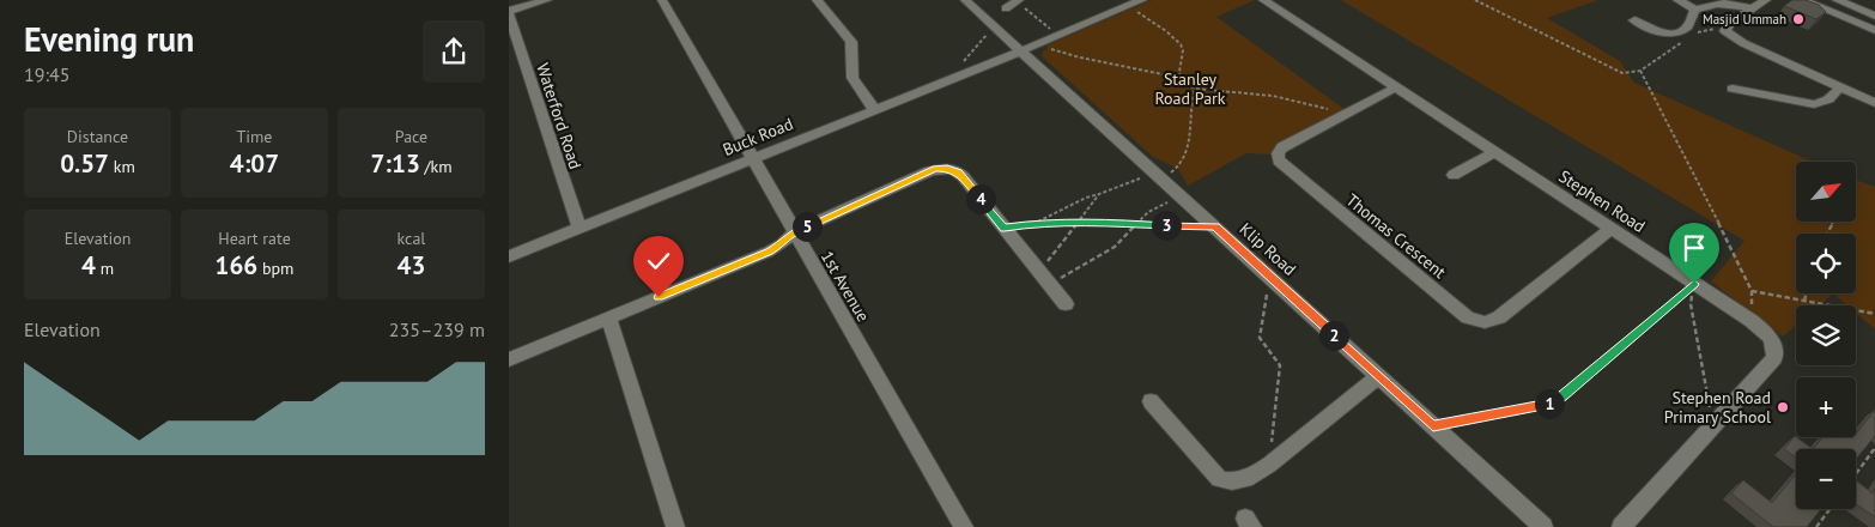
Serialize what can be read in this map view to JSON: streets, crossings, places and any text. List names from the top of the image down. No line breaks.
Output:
{"streets":{"street":["Waterford Road","Buck Road","Stephen Road","Thomas Crescent","Klip Road","1st Avenue"]},"crossings":[["Waterford Road","Buck Road"],["Buck Road","Klip Road"],["Buck Road","1st Avenue"],["Stephen Road","Thomas Crescent"]],"parks":["Stanley Road Park"],"places":["Masjid Ummah","Stephen Road Primary School"],"north":"top right","page":{"heading":["Evening run","19:45"],"stats":[["Distance","0.57 km"],["Time","4:07"],["Pace","7:13 /km"],["Elevation","4 m"],["Heart rate","166 bpm"],["kcal","43"]],"map_buttons":["+","−"],"pins":["4","3","5","2","1"],"chart":["Elevation","235–239 m"]}}
